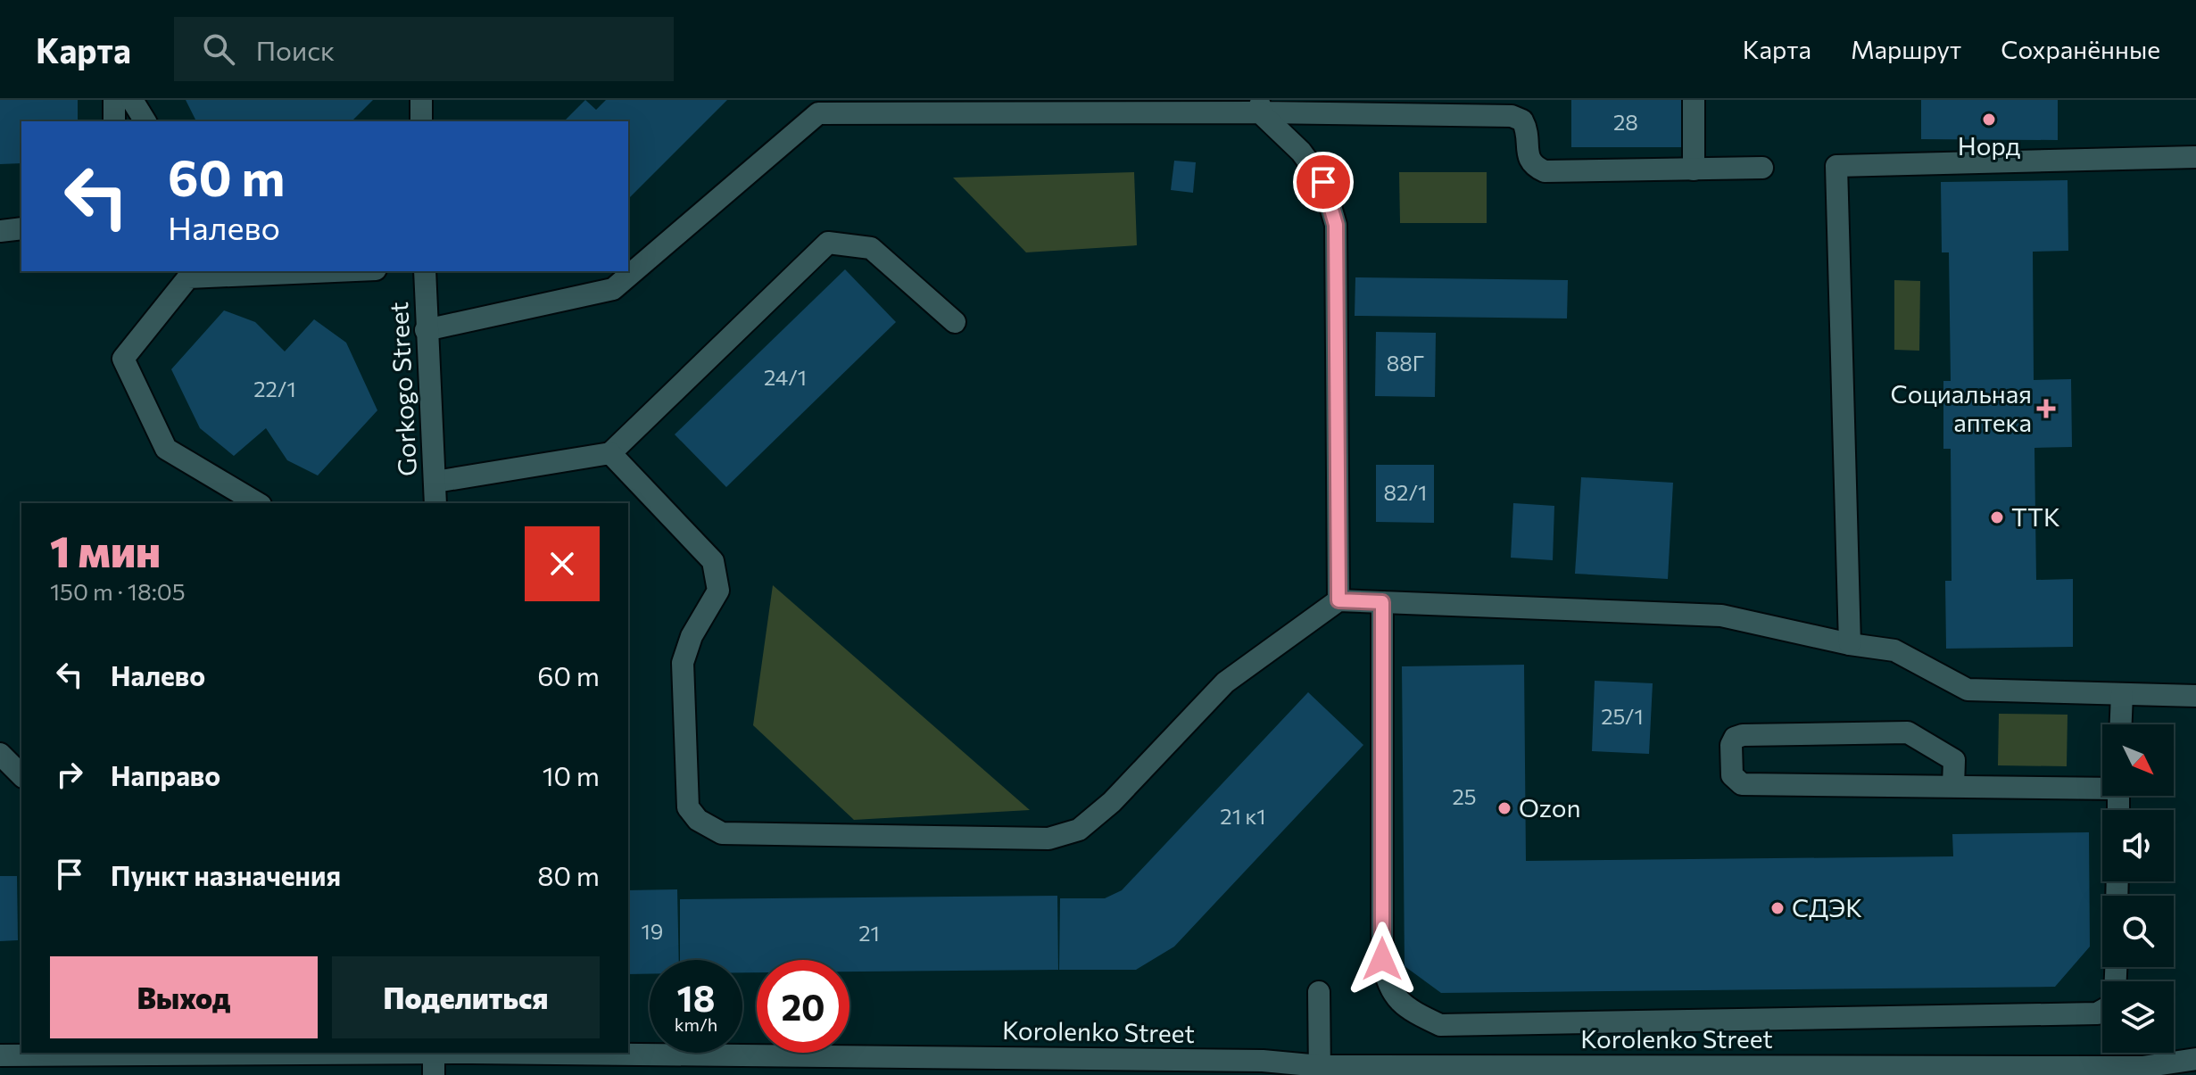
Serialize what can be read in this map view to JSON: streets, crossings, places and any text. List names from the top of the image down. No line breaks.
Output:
{"streets":{"street":["Gorkogo Street","Korolenko Street"]},"places":{"other":["Норд","ТТК","Ozon","СДЭК"],"health":["Социальная аптека"]},"house_numbers":["28","88Г","24/1","22/1","82/1","25/1","25","21 к1","19","21"],"north":"bottom right","page":{"header":"Карта","search":"Поиск","nav":["Карта","Маршрут","Сохранённые"],"turn":["60 m","Налево"],"heading":["1 мин","150 m · 18:05"],"list":[{"name":"Налево","value":"60 m"},{"name":"Направо","value":"10 m"},{"name":"Пункт назначения","value":"80 m"}],"buttons":["Выход","Поделиться"],"speed":"18 km/h","limit":"20"}}
